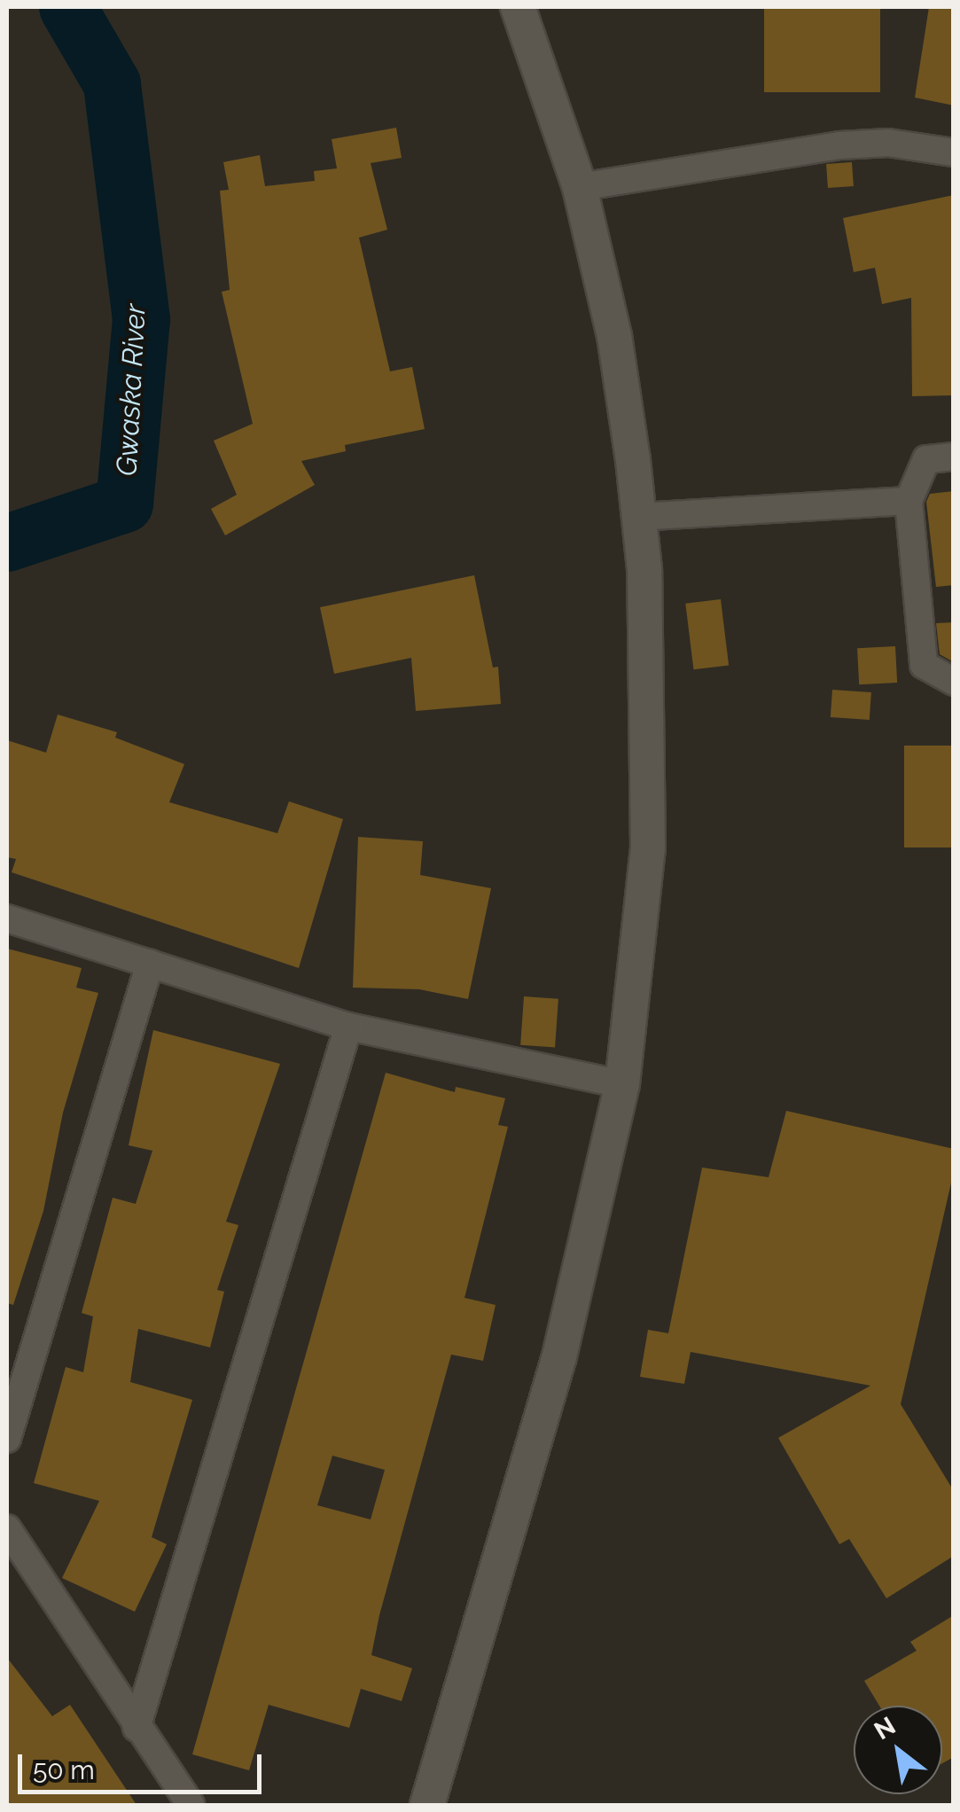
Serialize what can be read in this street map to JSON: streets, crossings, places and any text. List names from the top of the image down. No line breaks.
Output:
{"water":["Gwaska River"],"scale_bar":"50 m","north":"top left"}
